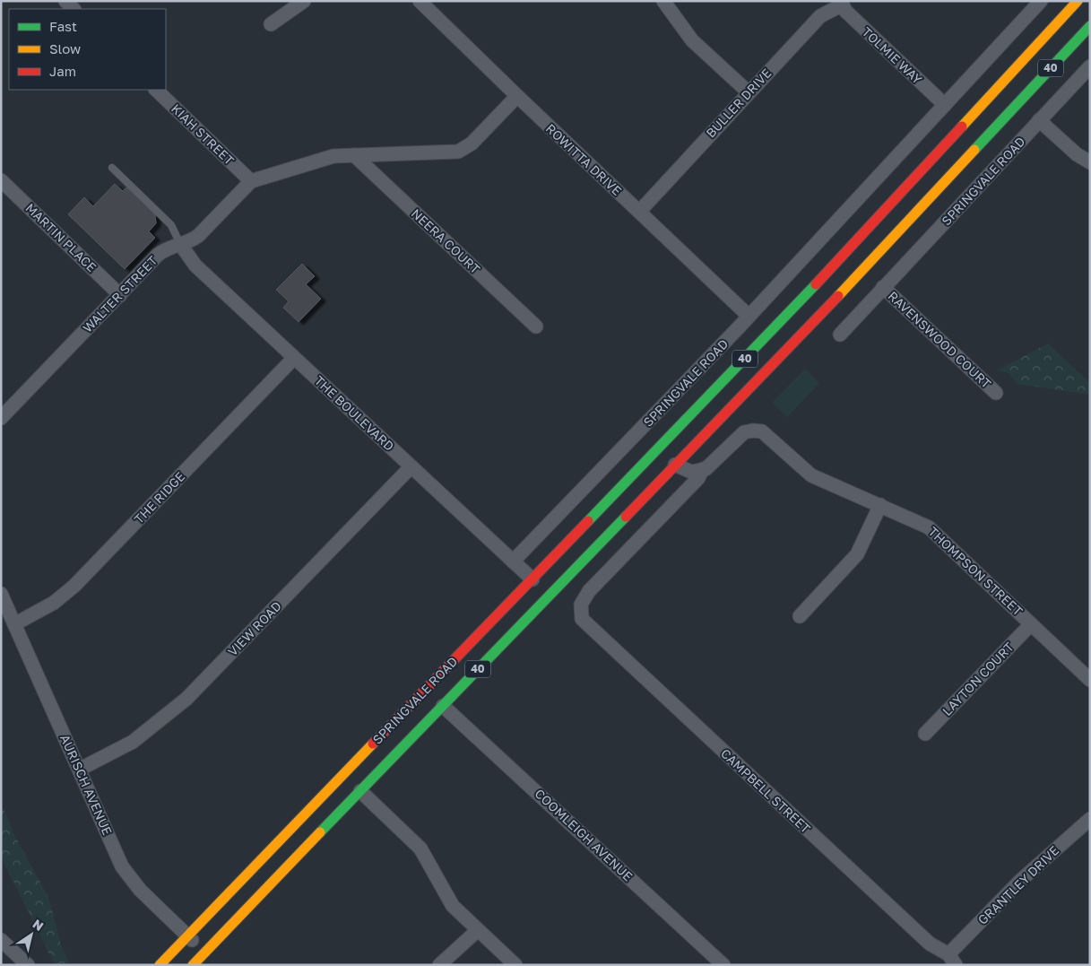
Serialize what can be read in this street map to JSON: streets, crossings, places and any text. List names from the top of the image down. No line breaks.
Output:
{"streets":{"highway":["40","SPRINGVALE ROAD"],"street":["TOLMIE WAY","BULLER DRIVE","KIAH STREET","ROWITTA DRIVE","MARTIN PLACE","NEERA COURT","WALTER STREET","RAVENSWOOD COURT","THE BOULEVARD","THE RIDGE","THOMPSON STREET","VIEW ROAD","LAYTON COURT","AURISCH AVENUE","CAMPBELL STREET","COOMLEIGH AVENUE","GRANTLEY DRIVE"]},"crossings":[["TOLMIE WAY","BULLER DRIVE"],["TOLMIE WAY","SPRINGVALE ROAD"],["BULLER DRIVE","ROWITTA DRIVE"],["KIAH STREET","WALTER STREET"],["ROWITTA DRIVE","SPRINGVALE ROAD"],["ROWITTA DRIVE","WALTER STREET"],["SPRINGVALE ROAD","RAVENSWOOD COURT"],["SPRINGVALE ROAD","THE BOULEVARD"],["SPRINGVALE ROAD","THOMPSON STREET"],["SPRINGVALE ROAD","AURISCH AVENUE"],["SPRINGVALE ROAD","CAMPBELL STREET"],["SPRINGVALE ROAD","COOMLEIGH AVENUE"],["MARTIN PLACE","WALTER STREET"],["NEERA COURT","WALTER STREET"],["WALTER STREET","THE BOULEVARD"],["THE BOULEVARD","THE RIDGE"],["THE BOULEVARD","VIEW ROAD"],["THE RIDGE","AURISCH AVENUE"],["THOMPSON STREET","LAYTON COURT"],["THOMPSON STREET","CAMPBELL STREET"],["VIEW ROAD","AURISCH AVENUE"],["CAMPBELL STREET","GRANTLEY DRIVE"]],"legend":["Fast","Slow","Jam"],"north":"top right"}
